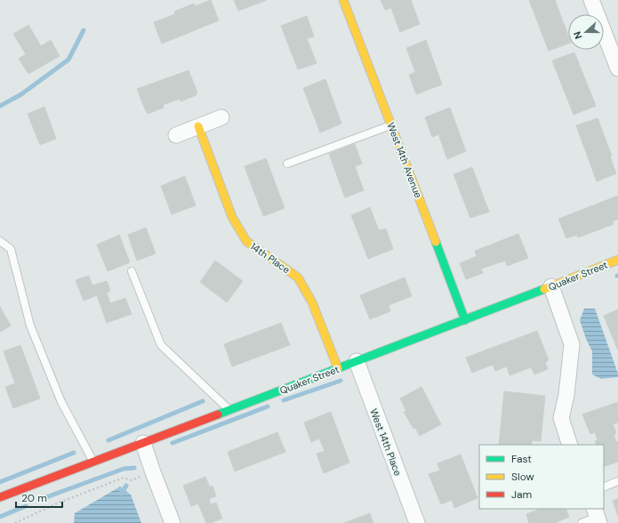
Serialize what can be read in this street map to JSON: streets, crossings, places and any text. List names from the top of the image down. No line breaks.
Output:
{"streets":{"street":["West 14th Avenue","14th Place","Quaker Street","West 14th Place"]},"crossings":[["West 14th Avenue","Quaker Street"],["14th Place","Quaker Street"],["Quaker Street","West 14th Place"]],"legend":["Fast","Slow","Jam"],"scale_bar":"20 m","north":"left"}
